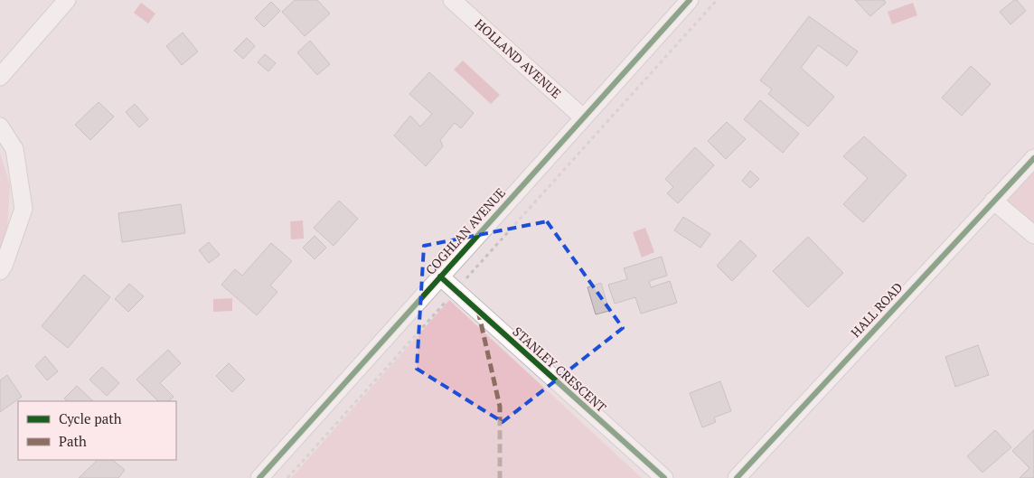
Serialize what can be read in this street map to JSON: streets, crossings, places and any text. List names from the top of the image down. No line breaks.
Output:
{"streets":{"street":["HOLLAND AVENUE","COGHLAN AVENUE","HALL ROAD","STANLEY CRESCENT"]},"crossings":[["HOLLAND AVENUE","COGHLAN AVENUE"],["COGHLAN AVENUE","STANLEY CRESCENT"]],"legend":["Cycle path","Path"]}
